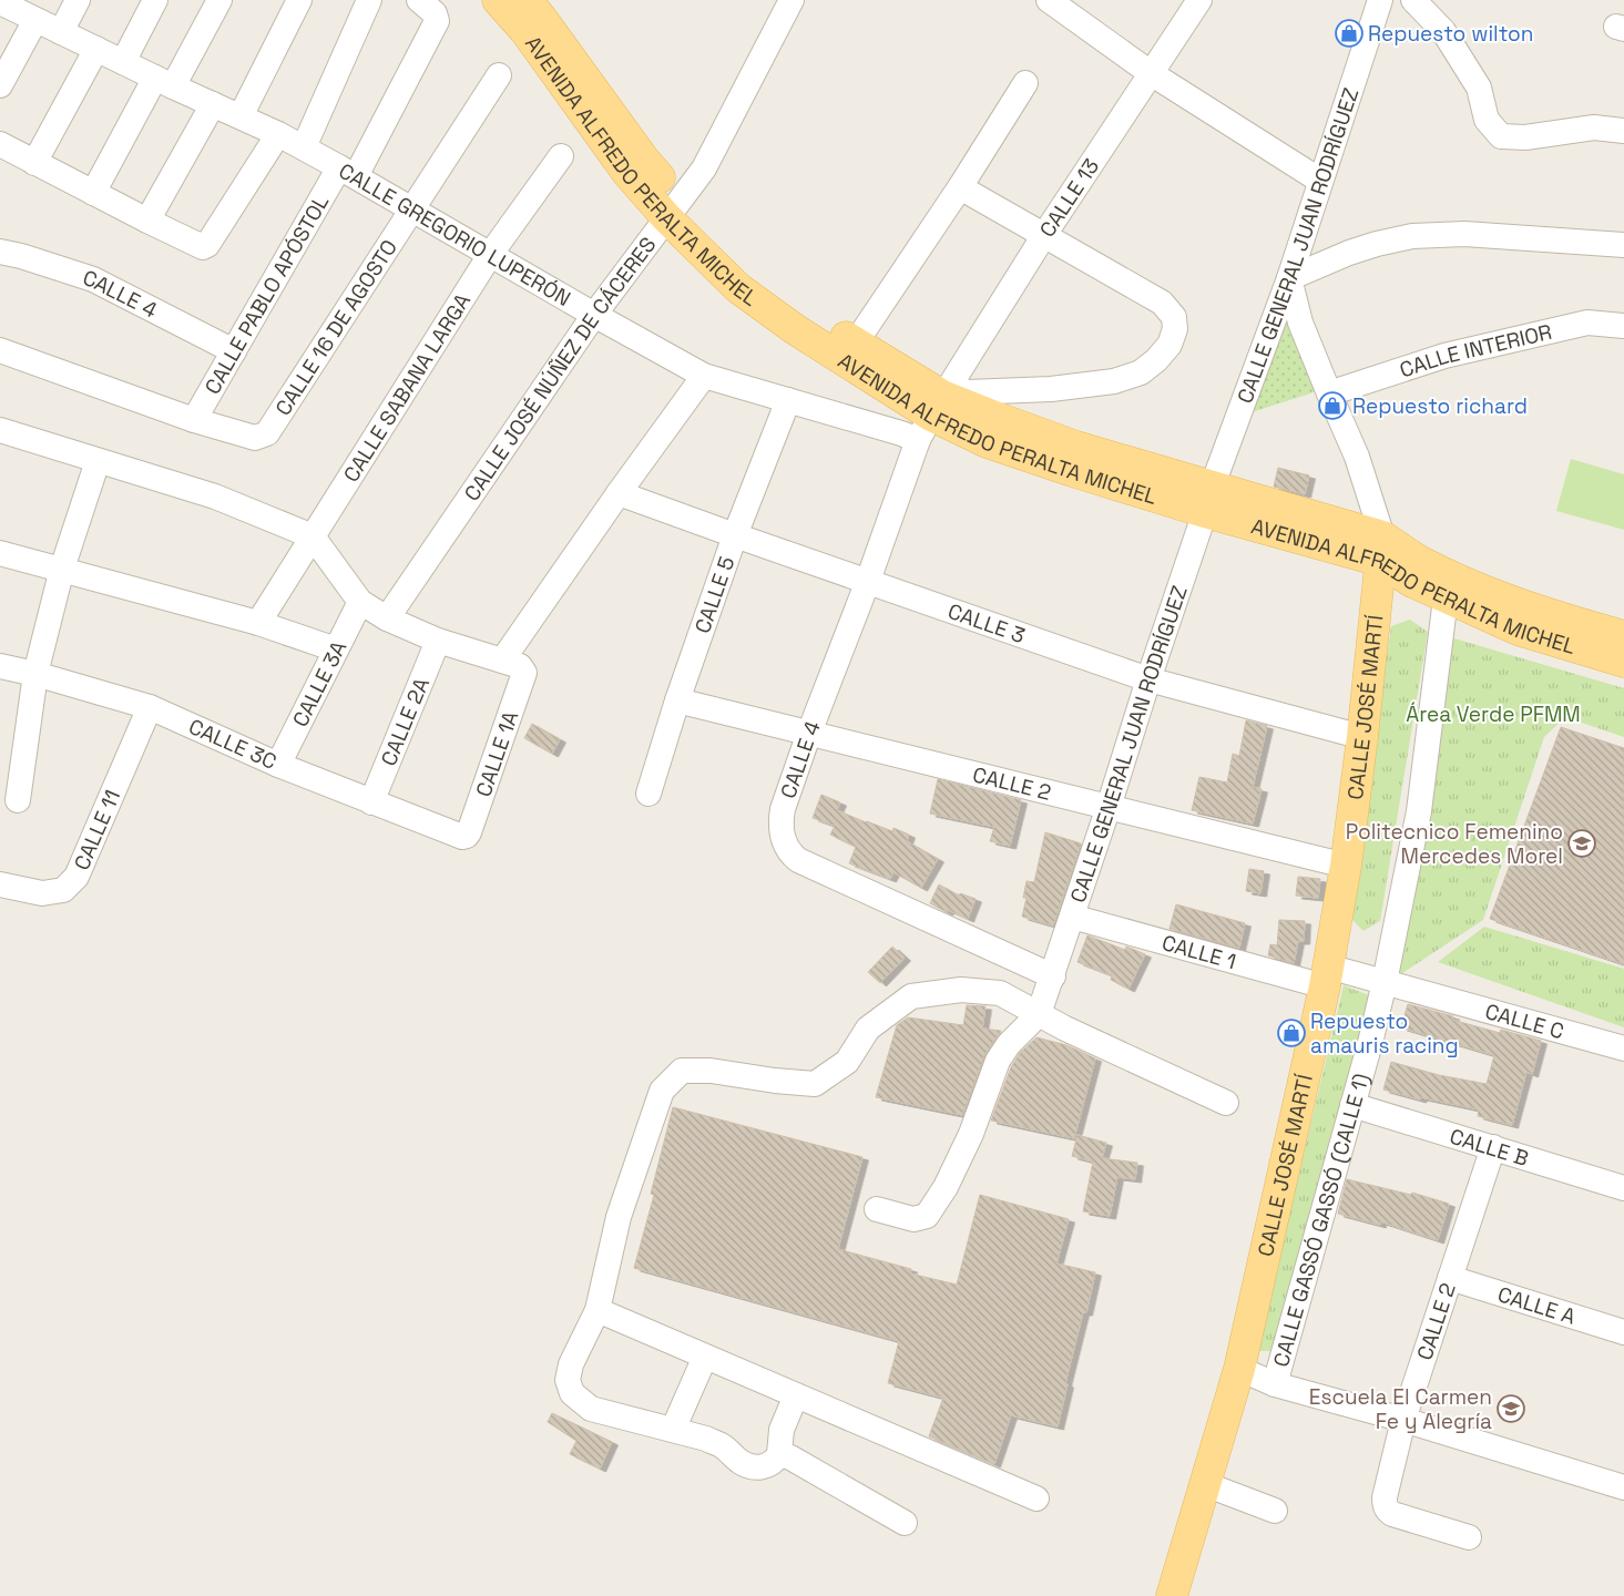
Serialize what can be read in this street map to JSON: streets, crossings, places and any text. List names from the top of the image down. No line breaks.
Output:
{"streets":{"main road":["AVENIDA ALFREDO PERALTA MICHEL","CALLE JOSÉ MARTÍ"],"street":["CALLE 13","CALLE GREGORIO LUPERÓN","CALLE GENERAL JUAN RODRÍGUEZ","CALLE PABLO APÓSTOL","CALLE 4","CALLE 16 DE AGOSTO","CALLE INTERIOR","CALLE JOSÉ NÚÑEZ DE CÁCERES","CALLE SABANA LARGA","CALLE 5","CALLE 3","CALLE 3A","CALLE 2A","CALLE 3C","CALLE 1A","CALLE 2","CALLE 11","CALLE 1","CALLE C","CALLE B","CALLE GASSÓ GASSÓ (CALLE 1)","CALLE A"]},"crossings":[["AVENIDA ALFREDO PERALTA MICHEL","CALLE 13"],["AVENIDA ALFREDO PERALTA MICHEL","CALLE GREGORIO LUPERÓN"],["AVENIDA ALFREDO PERALTA MICHEL","CALLE GENERAL JUAN RODRÍGUEZ"],["AVENIDA ALFREDO PERALTA MICHEL","CALLE 4"],["AVENIDA ALFREDO PERALTA MICHEL","CALLE JOSÉ NÚÑEZ DE CÁCERES"],["AVENIDA ALFREDO PERALTA MICHEL","CALLE JOSÉ MARTÍ"],["AVENIDA ALFREDO PERALTA MICHEL","CALLE GASSÓ GASSÓ (CALLE 1)"],["CALLE 13","CALLE GREGORIO LUPERÓN"],["CALLE 13","CALLE 4"],["CALLE GREGORIO LUPERÓN","CALLE PABLO APÓSTOL"],["CALLE GREGORIO LUPERÓN","CALLE 4"],["CALLE GREGORIO LUPERÓN","CALLE 16 DE AGOSTO"],["CALLE GREGORIO LUPERÓN","CALLE JOSÉ NÚÑEZ DE CÁCERES"],["CALLE GREGORIO LUPERÓN","CALLE SABANA LARGA"],["CALLE GREGORIO LUPERÓN","CALLE 5"],["CALLE GENERAL JUAN RODRÍGUEZ","CALLE 4"],["CALLE GENERAL JUAN RODRÍGUEZ","CALLE 3"],["CALLE GENERAL JUAN RODRÍGUEZ","CALLE JOSÉ MARTÍ"],["CALLE GENERAL JUAN RODRÍGUEZ","CALLE 2"],["CALLE GENERAL JUAN RODRÍGUEZ","CALLE 1"],["CALLE PABLO APÓSTOL","CALLE 4"],["CALLE PABLO APÓSTOL","CALLE 16 DE AGOSTO"],["CALLE 4","CALLE 3"],["CALLE 4","CALLE 2"],["CALLE INTERIOR","CALLE JOSÉ MARTÍ"],["CALLE 5","CALLE 3"],["CALLE 5","CALLE 2"],["CALLE 3","CALLE JOSÉ MARTÍ"],["CALLE 3A","CALLE 3C"],["CALLE JOSÉ MARTÍ","CALLE 2"],["CALLE JOSÉ MARTÍ","CALLE 1"],["CALLE JOSÉ MARTÍ","CALLE C"],["CALLE 2A","CALLE 3C"],["CALLE 3C","CALLE 1A"],["CALLE 3C","CALLE 11"],["CALLE 2","CALLE B"],["CALLE 2","CALLE A"],["CALLE 1","CALLE C"],["CALLE C","CALLE GASSÓ GASSÓ (CALLE 1)"],["CALLE B","CALLE GASSÓ GASSÓ (CALLE 1)"]],"parks":["Área Verde PFMM"],"places":{"shop":["Repuesto wilton","Repuesto richard","Repuesto amauris racing"],"school or university":["Politecnico Femenino Mercedes Morel","Escuela El Carmen Fe y Alegría"]}}
